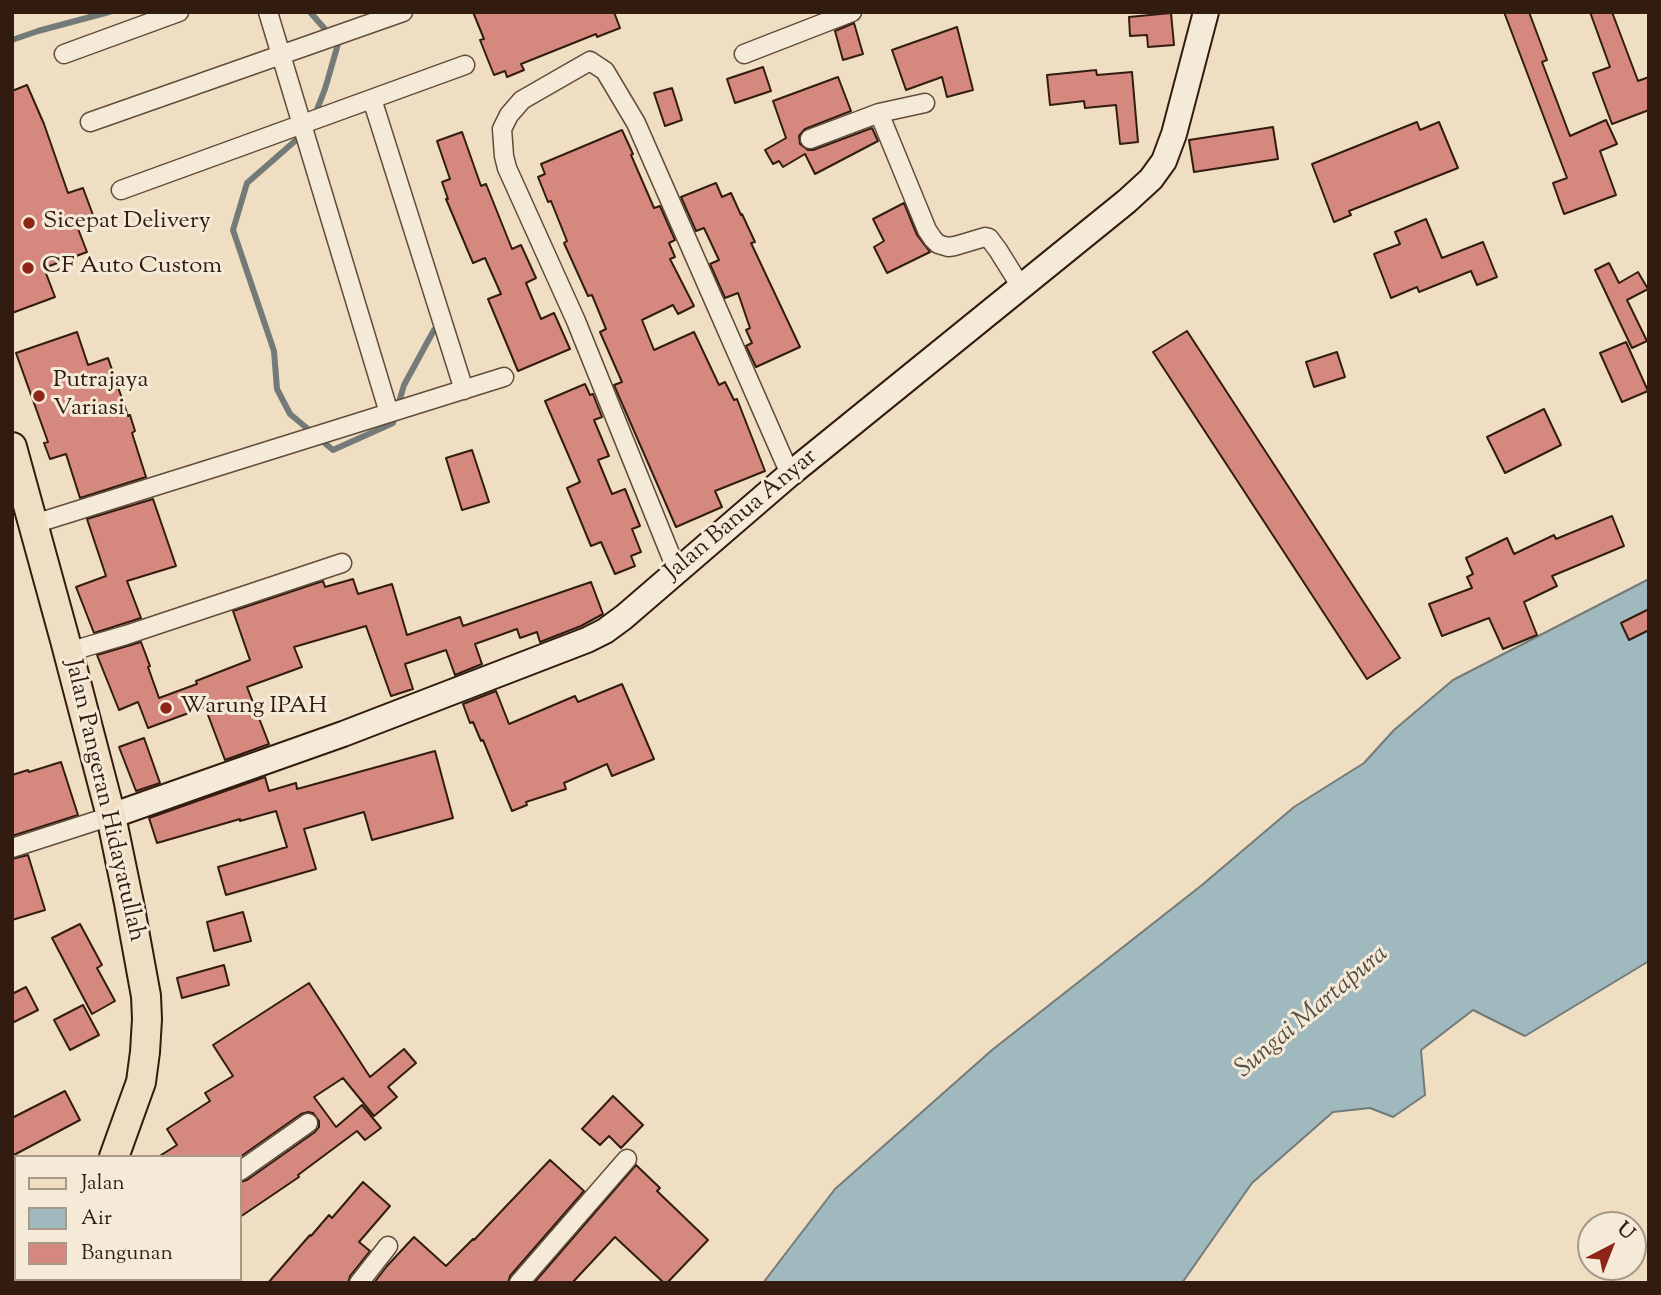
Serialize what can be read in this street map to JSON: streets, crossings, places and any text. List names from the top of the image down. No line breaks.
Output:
{"streets":{"main road":["Jalan Pangeran Hidayatullah"],"street":["Jalan Banua Anyar"]},"crossings":[["Jalan Banua Anyar","Jalan Pangeran Hidayatullah"]],"water":["Sungai Martapura"],"places":["Sicepat Delivery","CF Auto Custom","Putrajaya Variasi","Warung IPAH"],"legend":["Jalan","Air","Bangunan"],"north":"top right"}
